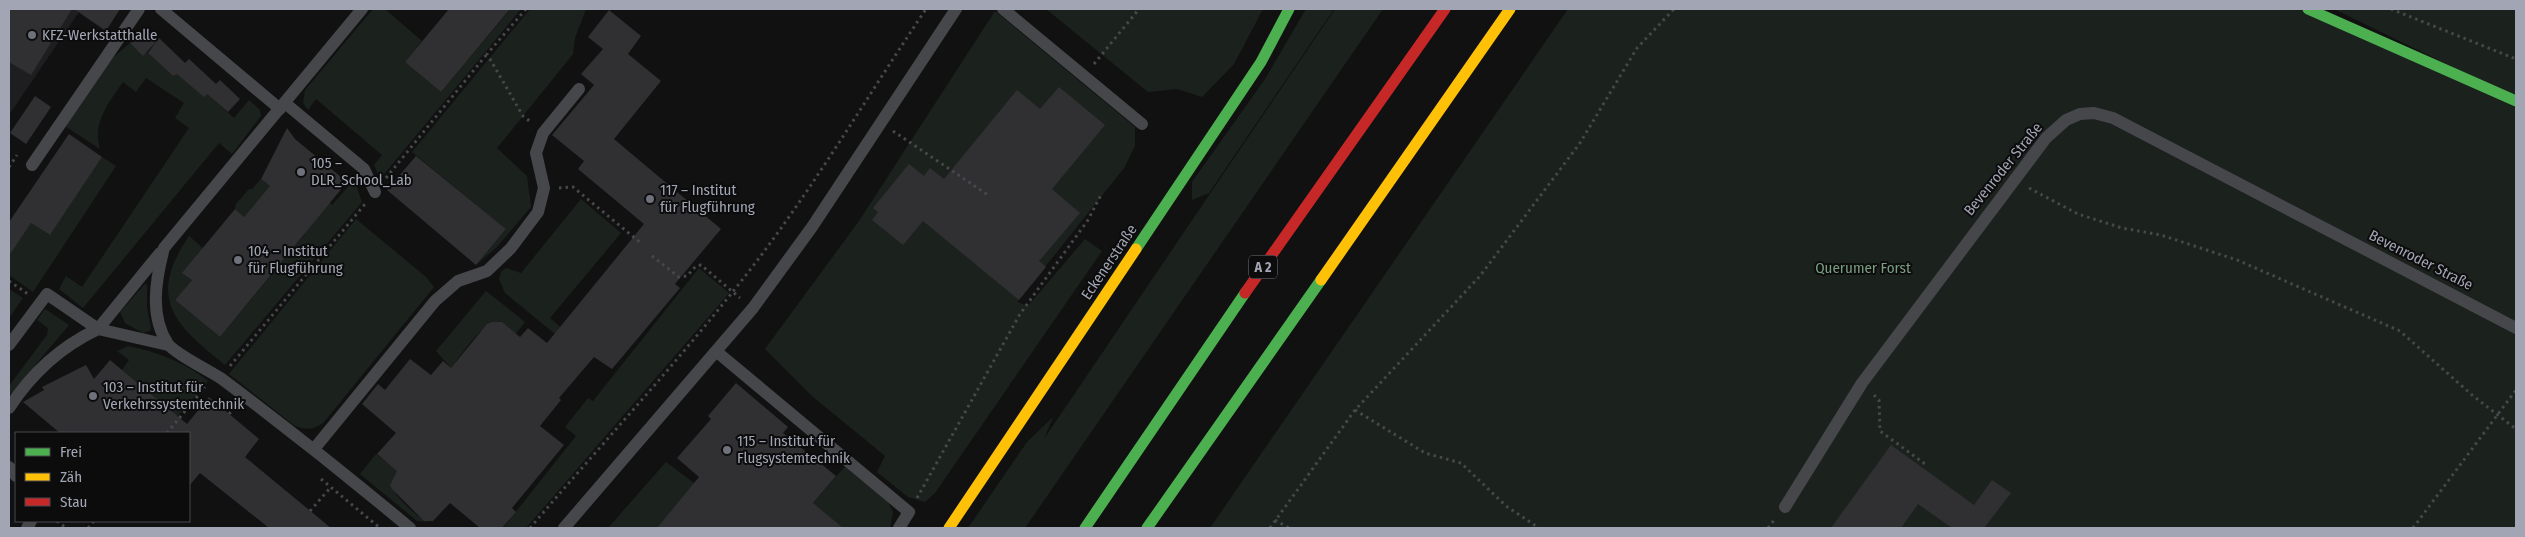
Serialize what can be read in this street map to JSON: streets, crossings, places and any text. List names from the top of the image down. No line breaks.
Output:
{"streets":{"main road":["Eckenerstraße","A 2"],"lane":["Bevenroder Straße"]},"parks":["Querumer Forst"],"places":["KFZ-Werkstatthalle","105 – DLR_School_Lab","117 – Institut für Flugführung","104 – Institut für Flugführung","103 – Institut für Verkehrssystemtechnik","115 – Institut für Flugsystemtechnik"],"legend":["Frei","Zäh","Stau"]}
